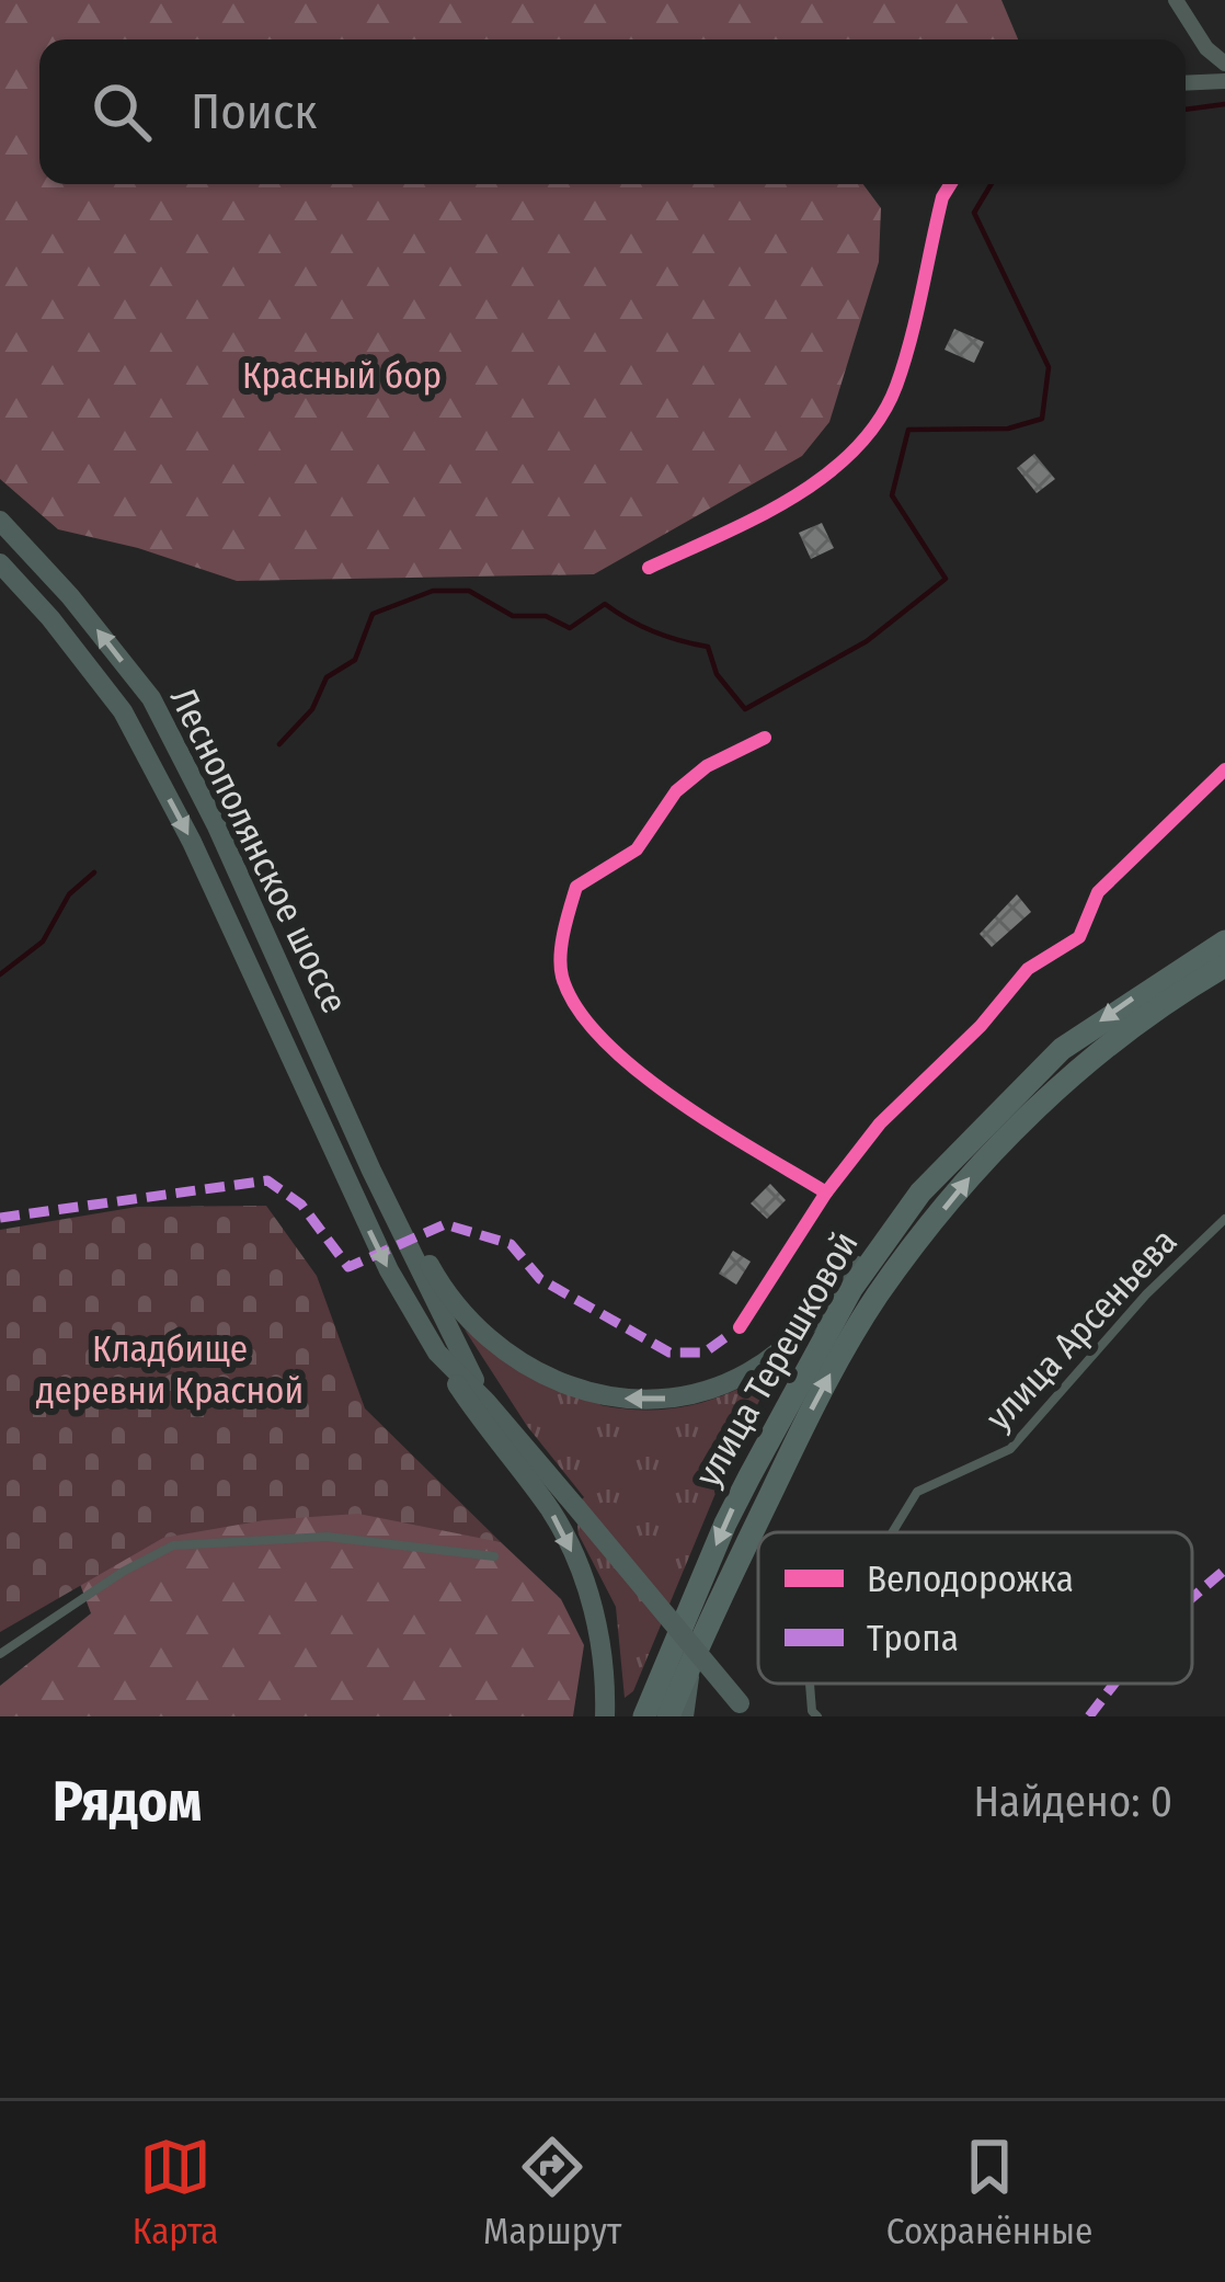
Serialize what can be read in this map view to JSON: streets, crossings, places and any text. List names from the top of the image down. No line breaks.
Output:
{"streets":{"main road":["Леснополянское шоссе","улица Терешковой"],"lane":["улица Арсеньева"]},"parks":["Красный бор","Кладбище деревни Красной"],"legend":["Велодорожка","Тропа"],"page":{"search":"Поиск","heading":["Рядом","Найдено: 0"],"nav":["Карта","Маршрут","Сохранённые"]}}
